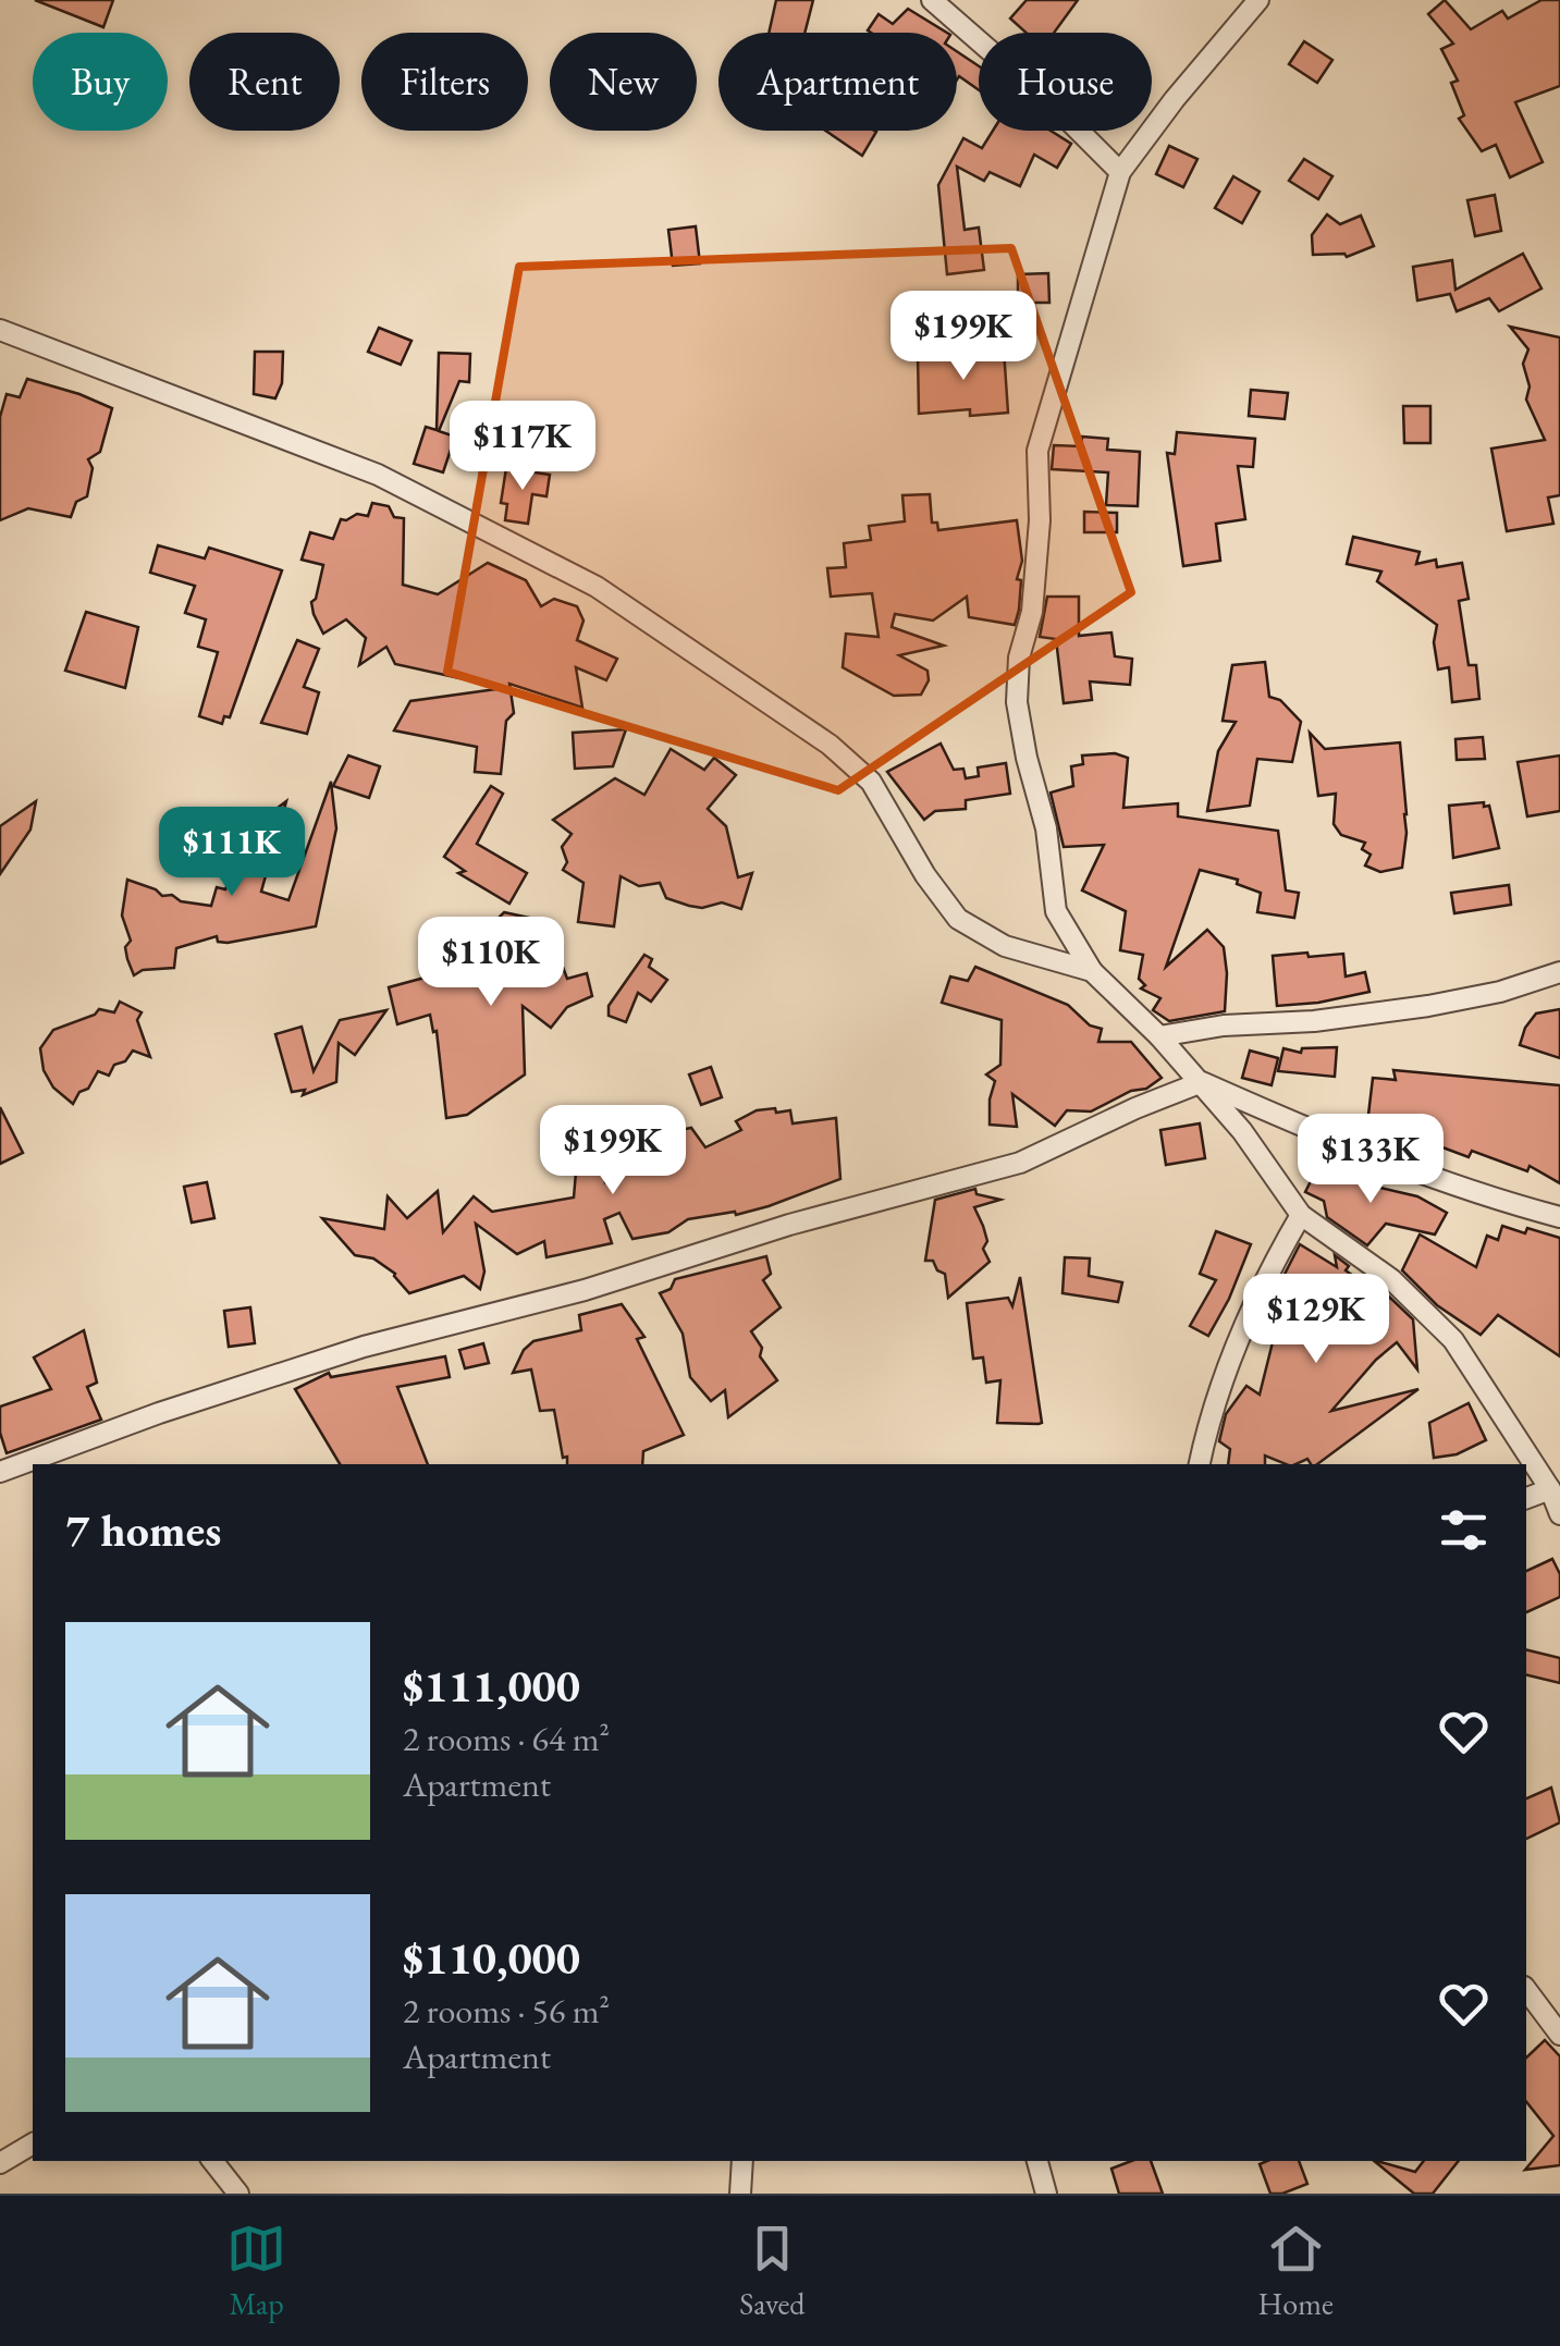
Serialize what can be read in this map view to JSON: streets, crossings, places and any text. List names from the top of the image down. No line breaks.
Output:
{"page":{"chip":["Buy","Rent","Filters","New","Apartment","House"],"price":["$199K","$117K","$111K","$110K","$199K","$133K","$129K"],"heading":"7 homes","list":[{"name":"$111,000","note":"2 rooms · 64 m² · Apartment"},{"name":"$110,000","note":"2 rooms · 56 m² · Apartment"}],"tabs":["Map","Saved","Home"]}}
